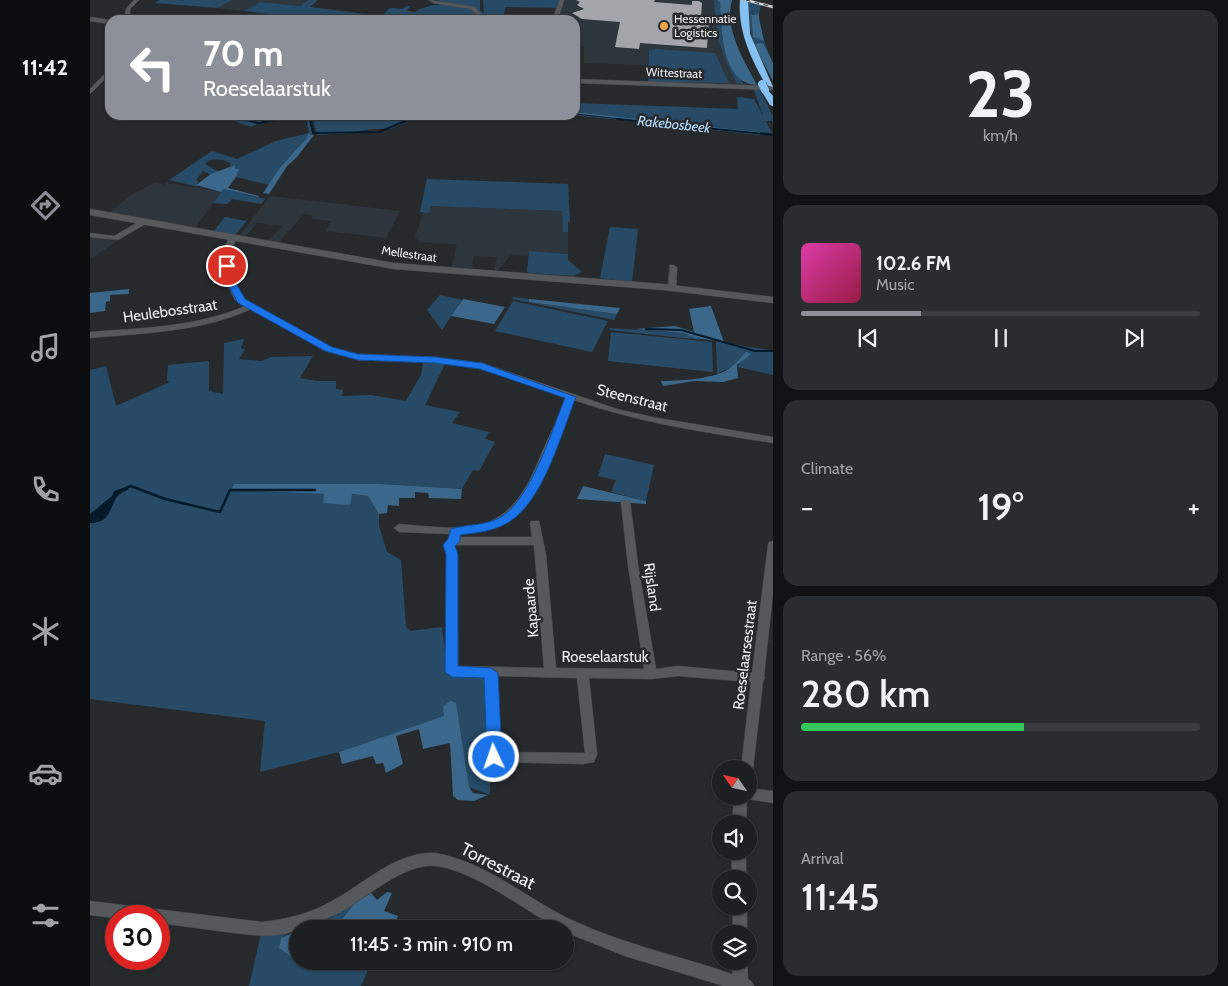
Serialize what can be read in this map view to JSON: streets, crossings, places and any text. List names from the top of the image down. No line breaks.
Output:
{"streets":{"street":["Wittestraat","Mellestraat","Heulebosstraat","Steenstraat","Rijsland","Kapaarde","Roeselaarsestraat","Roeselaarstuk","Torrestraat"]},"crossings":[["Mellestraat","Steenstraat"],["Heulebosstraat","Steenstraat"],["Rijsland","Roeselaarstuk"],["Kapaarde","Roeselaarstuk"],["Roeselaarsestraat","Roeselaarstuk"]],"water":["Rakebosbeek"],"places":["Hessennatie Logistics"],"north":"top left","page":{"tabs":"11:42","tile":[["23","km/h"],"Climate",["Range · 56%","280 km"],["Arrival","11:45"]],"turn":["70 m","Roeselaarstuk"],"song":["102.6 FM","Music"],"heat":["−","19°","+"],"limit":"30","trip":"11:45 · 3 min · 910 m"}}
